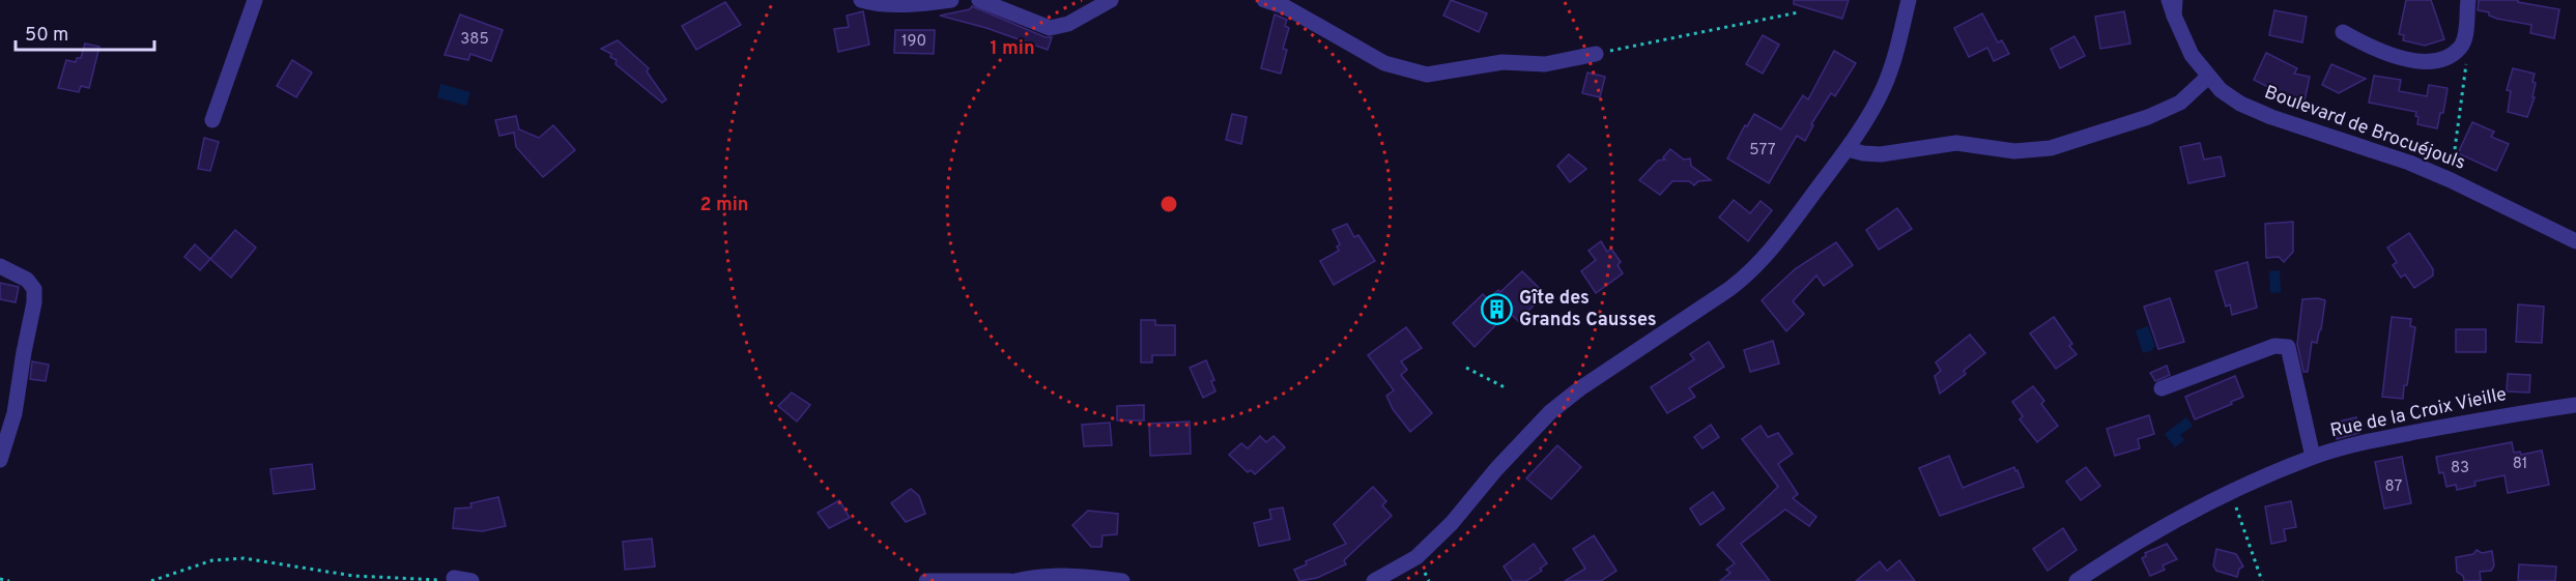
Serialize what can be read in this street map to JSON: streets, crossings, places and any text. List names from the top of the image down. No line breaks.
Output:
{"streets":{"street":["Boulevard de Brocuéjouls","Rue de la Croix Vieille"]},"places":{"building":["Gîte des Grands Causses"]},"house_numbers":["385","190","577","81","83","87"],"scale_bar":"50 m","rings":["1 min","2 min"]}
